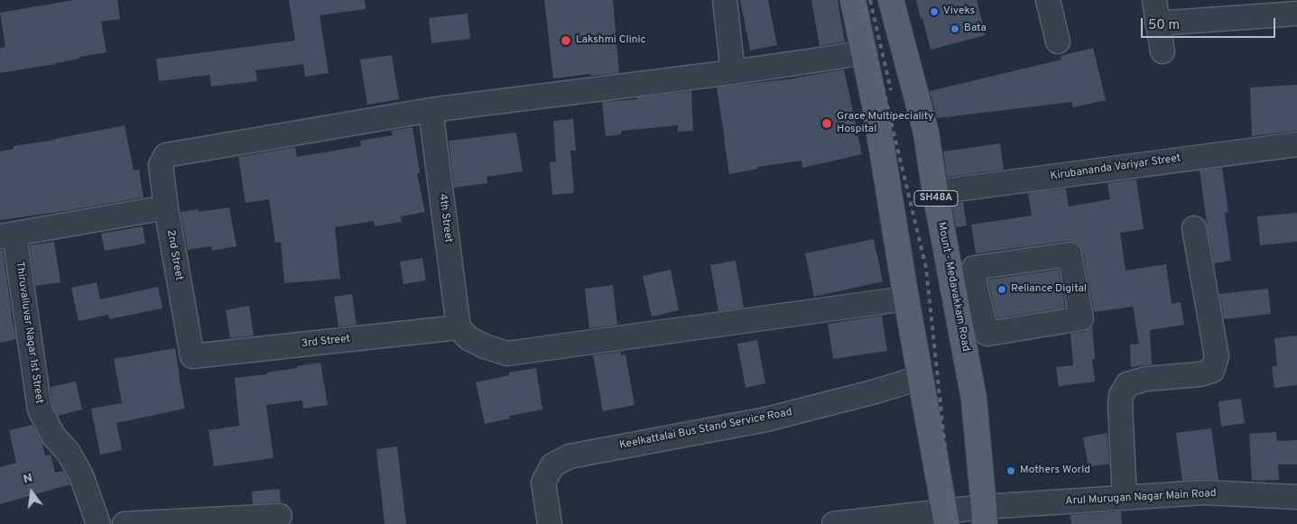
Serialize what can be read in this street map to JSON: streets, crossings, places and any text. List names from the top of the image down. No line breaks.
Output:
{"streets":{"main road":["SH48A","Mount - Medavakkam Road"],"street":["Kirubananda Variyar Street","4th Street","2nd Street","Thiruvalluvar Nagar 1st Street","3rd Street","Keelkattalai Bus Stand Service Road","Arul Murugan Nagar Main Road"]},"crossings":[["Kirubananda Variyar Street","Mount - Medavakkam Road"],["4th Street","2nd Street"],["4th Street","3rd Street"],["2nd Street","3rd Street"],["Mount - Medavakkam Road","Arul Murugan Nagar Main Road"]],"places":["Viveks","Bata","Lakshmi Clinic","Grace Multipeciality Hospital","Reliance Digital","Mothers World"],"scale_bar":"50 m","north":"top"}
